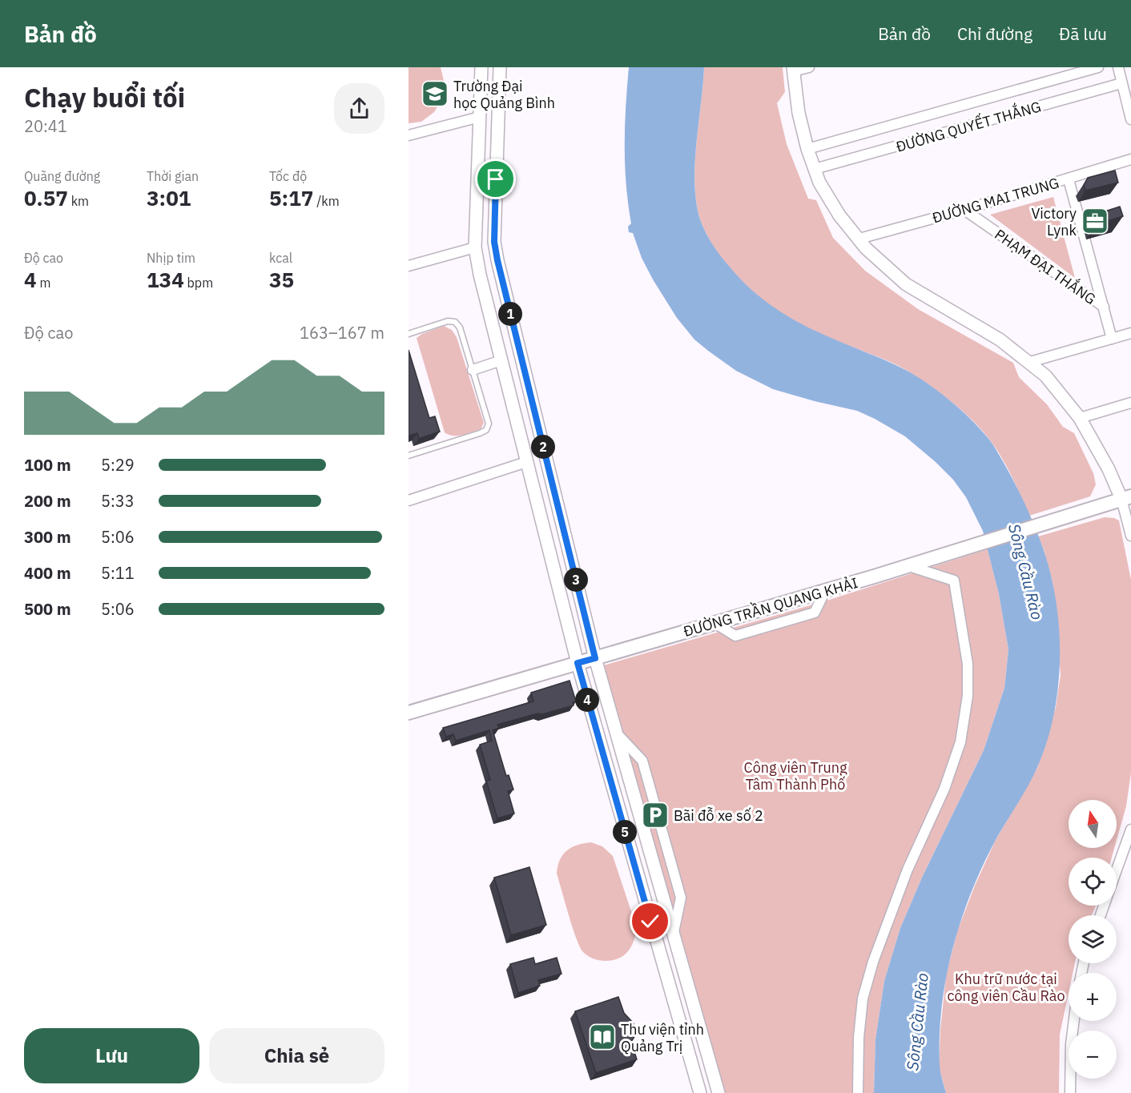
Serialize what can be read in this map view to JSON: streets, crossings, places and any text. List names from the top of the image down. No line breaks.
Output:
{"streets":{"main road":["ĐƯỜNG TRẦN QUANG KHẢI"],"street":["ĐƯỜNG QUYẾT THẮNG","ĐƯỜNG MAI TRUNG","PHẠM ĐẠI THẮNG"]},"crossings":[["ĐƯỜNG MAI TRUNG","PHẠM ĐẠI THẮNG"]],"water":["Sông Cầu Rào"],"parks":["Công viên Trung Tâm Thành Phố","Khu trữ nước tại công viên Cầu Rào"],"places":{"school or university":["Trường Đại học Quảng Bình"],"office":["Victory Lynk"],"parking":["Bãi đỗ xe số 2"],"library":["Thư viện tỉnh Quảng Trị"]},"north":"top","page":{"header":"Bản đồ","nav":["Bản đồ","Chỉ đường","Đã lưu"],"heading":["Chạy buổi tối","20:41"],"stats":[["Quãng đường","0.57 km"],["Thời gian","3:01"],["Tốc độ","5:17 /km"],["Độ cao","4 m"],["Nhịp tim","134 bpm"],["kcal","35"]],"pins":["1","2","3","4","5"],"chart":["Độ cao","163–167 m"],"list":[{"name":"100 m","note":"5:29"},{"name":"200 m","note":"5:33"},{"name":"300 m","note":"5:06"},{"name":"400 m","note":"5:11"},{"name":"500 m","note":"5:06"}],"map_buttons":["+","−"],"buttons":["Lưu","Chia sẻ"]}}
